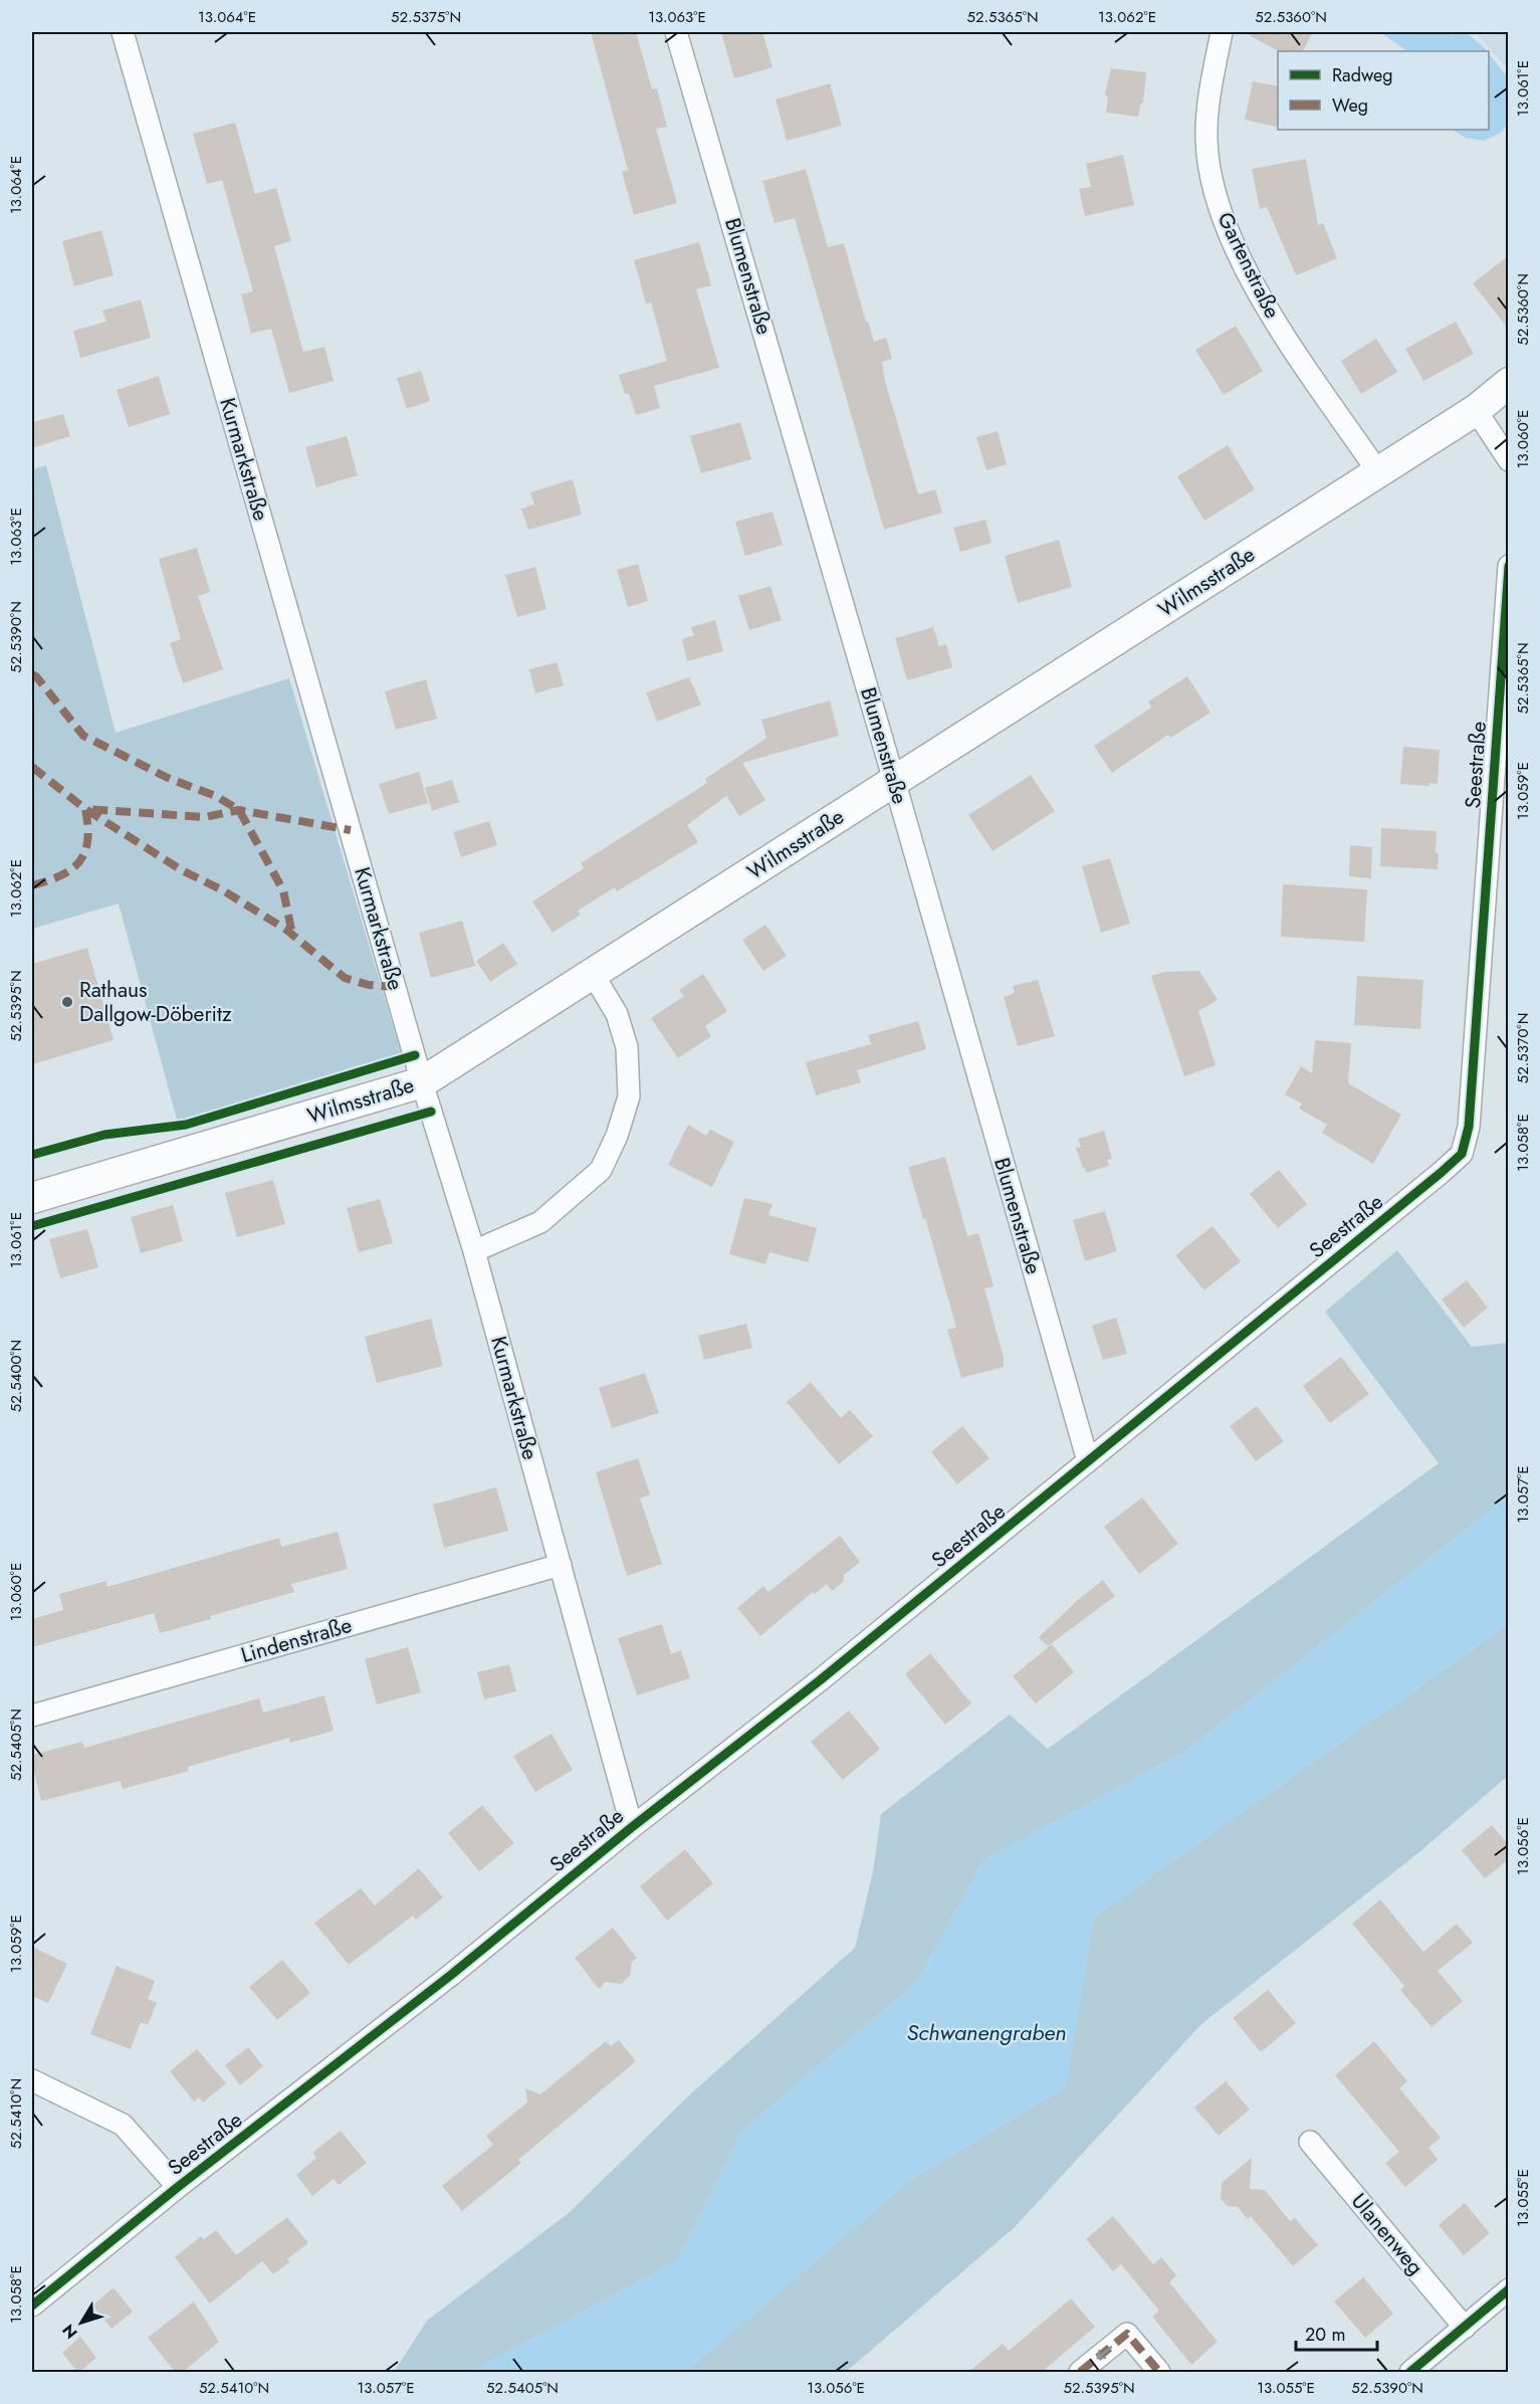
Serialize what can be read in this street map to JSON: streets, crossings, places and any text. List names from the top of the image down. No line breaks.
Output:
{"streets":{"street":["Gartenstraße","Blumenstraße","Kurmarkstraße","Wilmsstraße","Seestraße","Lindenstraße","Ulanenweg"]},"crossings":[["Gartenstraße","Wilmsstraße"],["Blumenstraße","Wilmsstraße"],["Blumenstraße","Seestraße"],["Kurmarkstraße","Wilmsstraße"],["Kurmarkstraße","Seestraße"],["Kurmarkstraße","Lindenstraße"]],"water":["Schwanengraben"],"places":["Rathaus Dallgow-Döberitz"],"legend":["Radweg","Weg"],"scale_bar":"20 m","north":"bottom left","coordinates":["13.064°E","52.5375°N","13.063°E","52.5365°N","13.062°E","52.5360°N","13.061°E","13.060°E","52.5390°N","13.059°E","52.5395°N","52.5370°N","13.058°E","52.5400°N","13.057°E","52.5405°N","13.056°E","52.5410°N","13.055°E"]}
